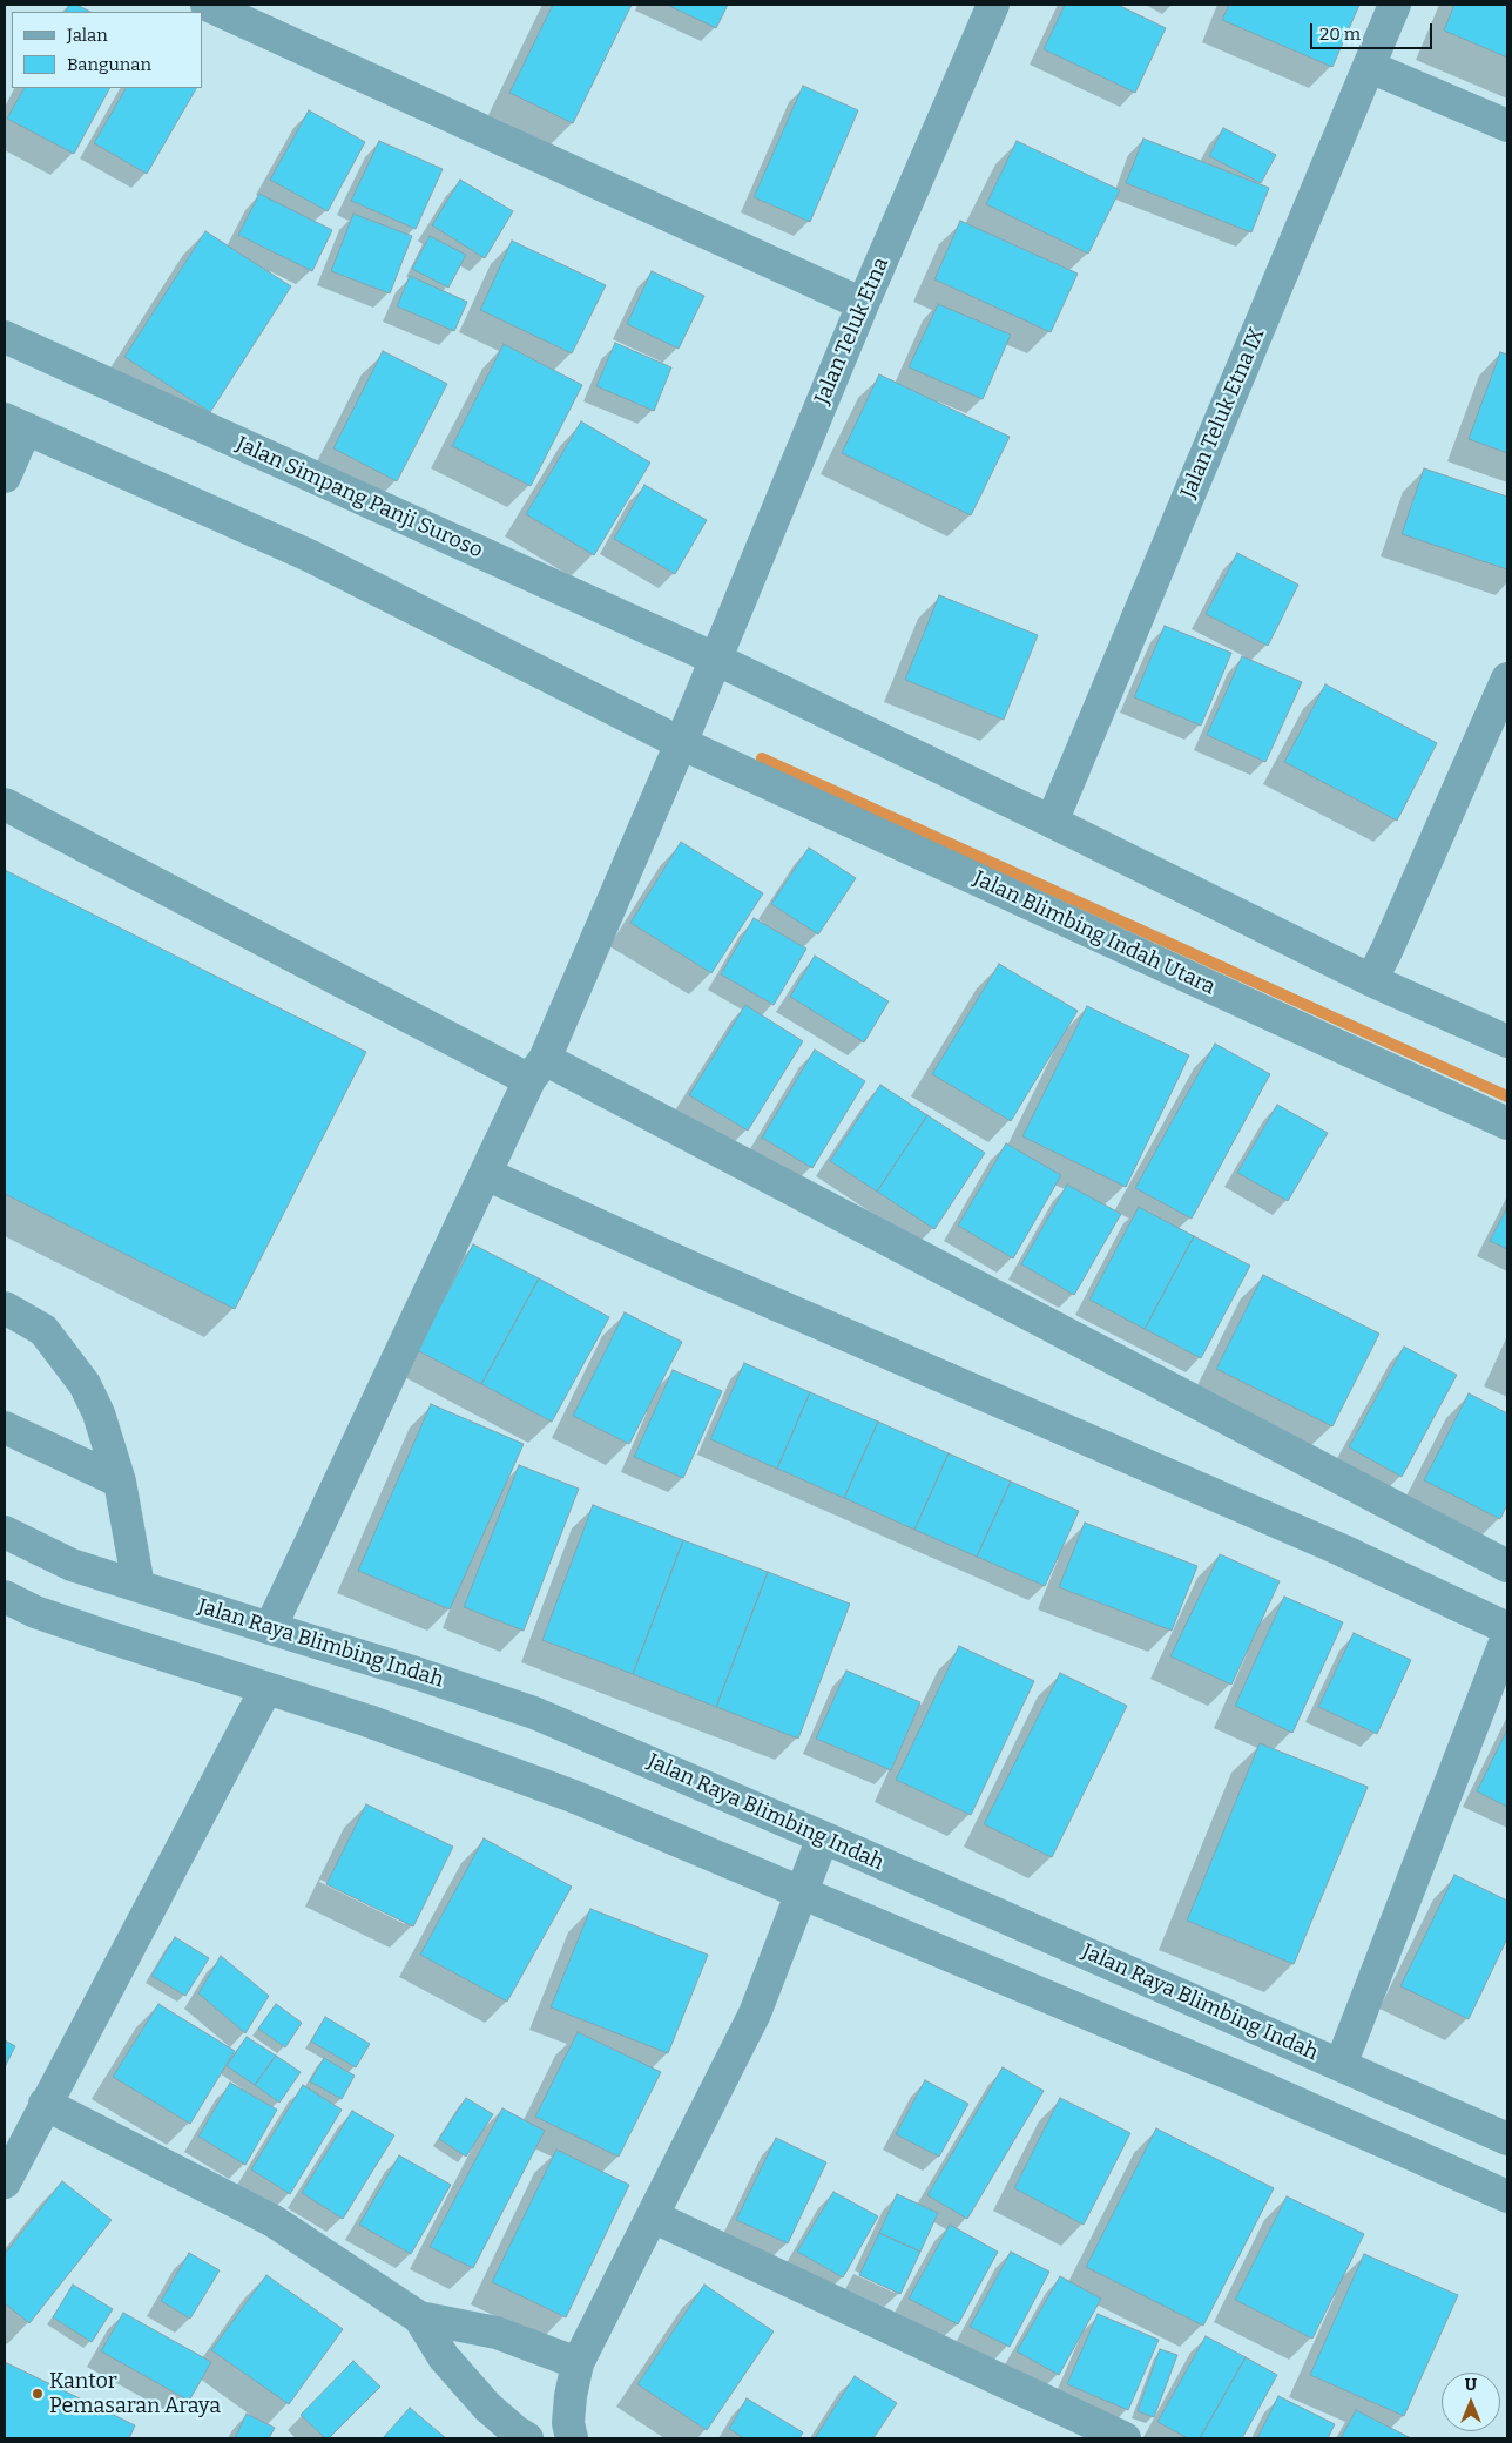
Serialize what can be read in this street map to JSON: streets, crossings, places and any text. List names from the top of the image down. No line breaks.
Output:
{"streets":{"street":["Jalan Teluk Etna","Jalan Teluk Etna IX","Jalan Simpang Panji Suroso","Jalan Blimbing Indah Utara","Jalan Raya Blimbing Indah"]},"crossings":[["Jalan Teluk Etna","Jalan Simpang Panji Suroso"],["Jalan Teluk Etna","Jalan Blimbing Indah Utara"],["Jalan Teluk Etna","Jalan Raya Blimbing Indah"]],"places":["Kantor Pemasaran Araya"],"legend":["Jalan","Bangunan"],"scale_bar":"20 m","north":"top"}
